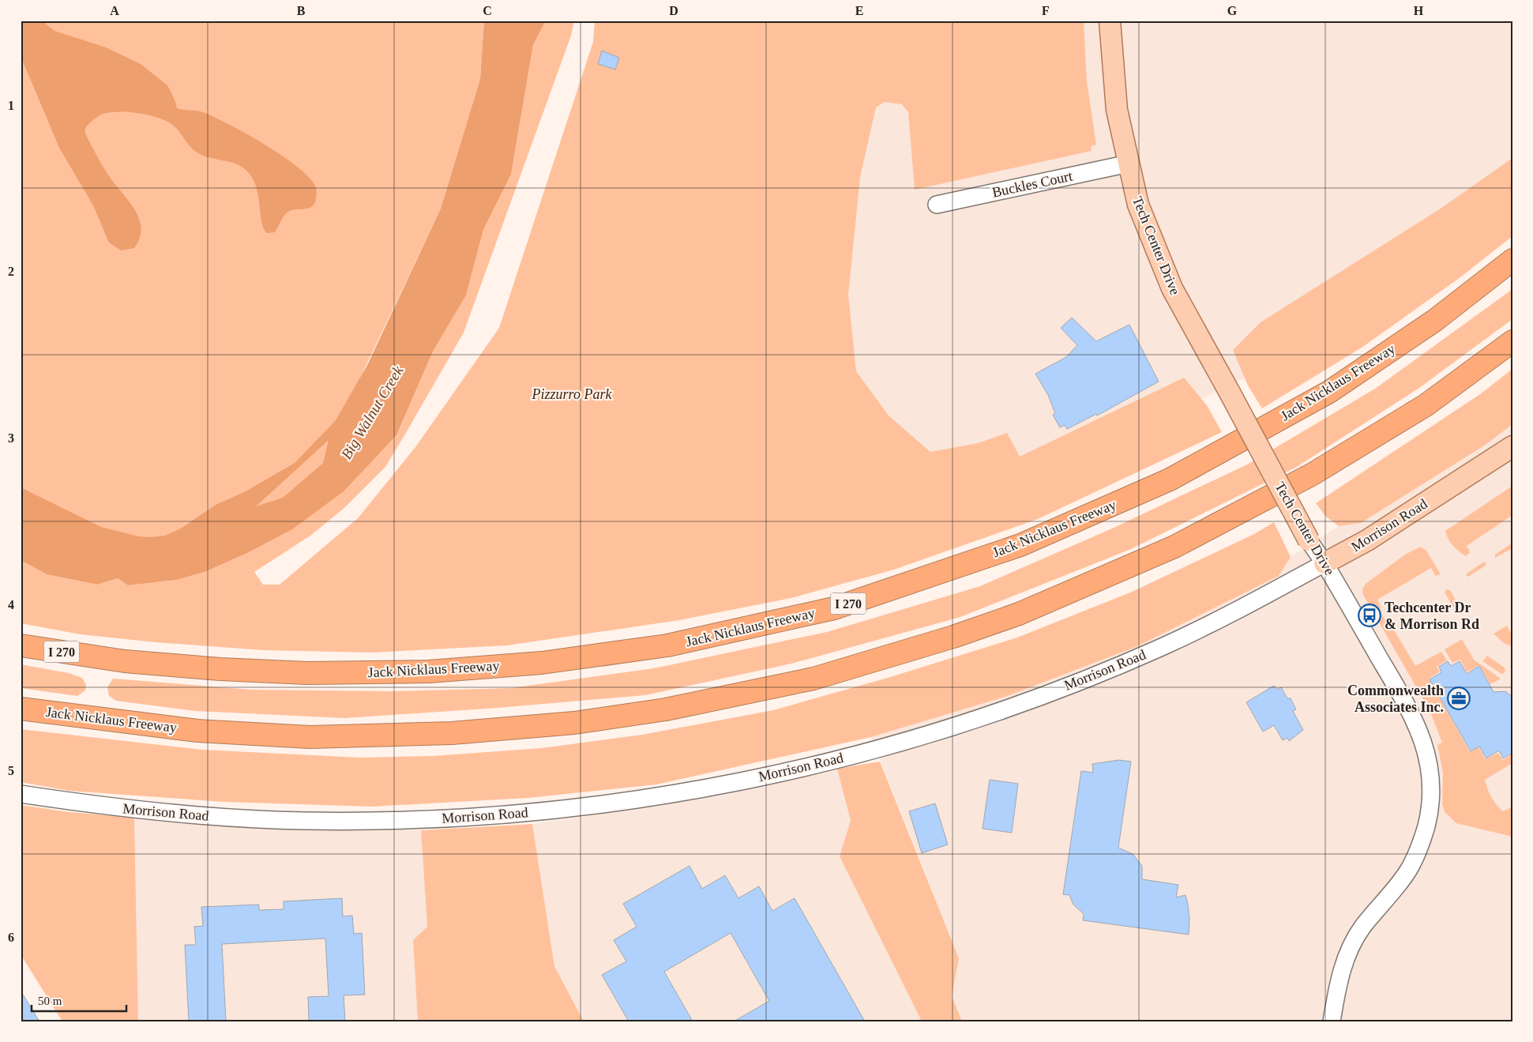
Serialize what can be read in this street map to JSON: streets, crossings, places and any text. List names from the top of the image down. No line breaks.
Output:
{"streets":{"highway":["Jack Nicklaus Freeway","I 270"],"main road":["Tech Center Drive","Morrison Road"],"street":["Buckles Court"]},"crossings":[["Buckles Court","Tech Center Drive"],["Tech Center Drive","Morrison Road"]],"water":["Big Walnut Creek"],"parks":["Pizzurro Park"],"places":{"bus stop":["Techcenter Dr & Morrison Rd"],"office":["Commonwealth Associates Inc."]},"scale_bar":"50 m","grid":{"columns":["A","B","C","D","E","F","G","H"],"rows":["1","2","3","4","5","6"]}}
